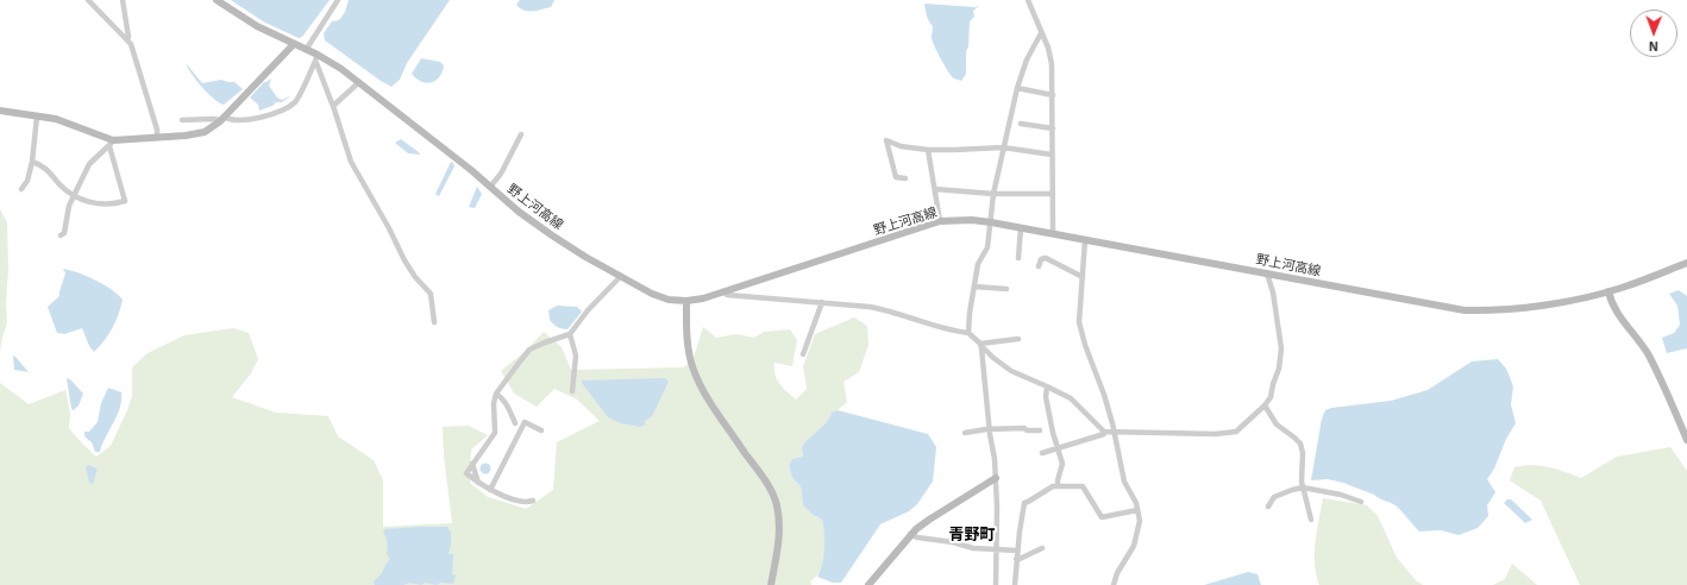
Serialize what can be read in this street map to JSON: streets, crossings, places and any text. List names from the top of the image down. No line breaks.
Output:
{"streets":{"main road":["野上河高線"]},"districts":["青野町"],"north":"bottom"}
